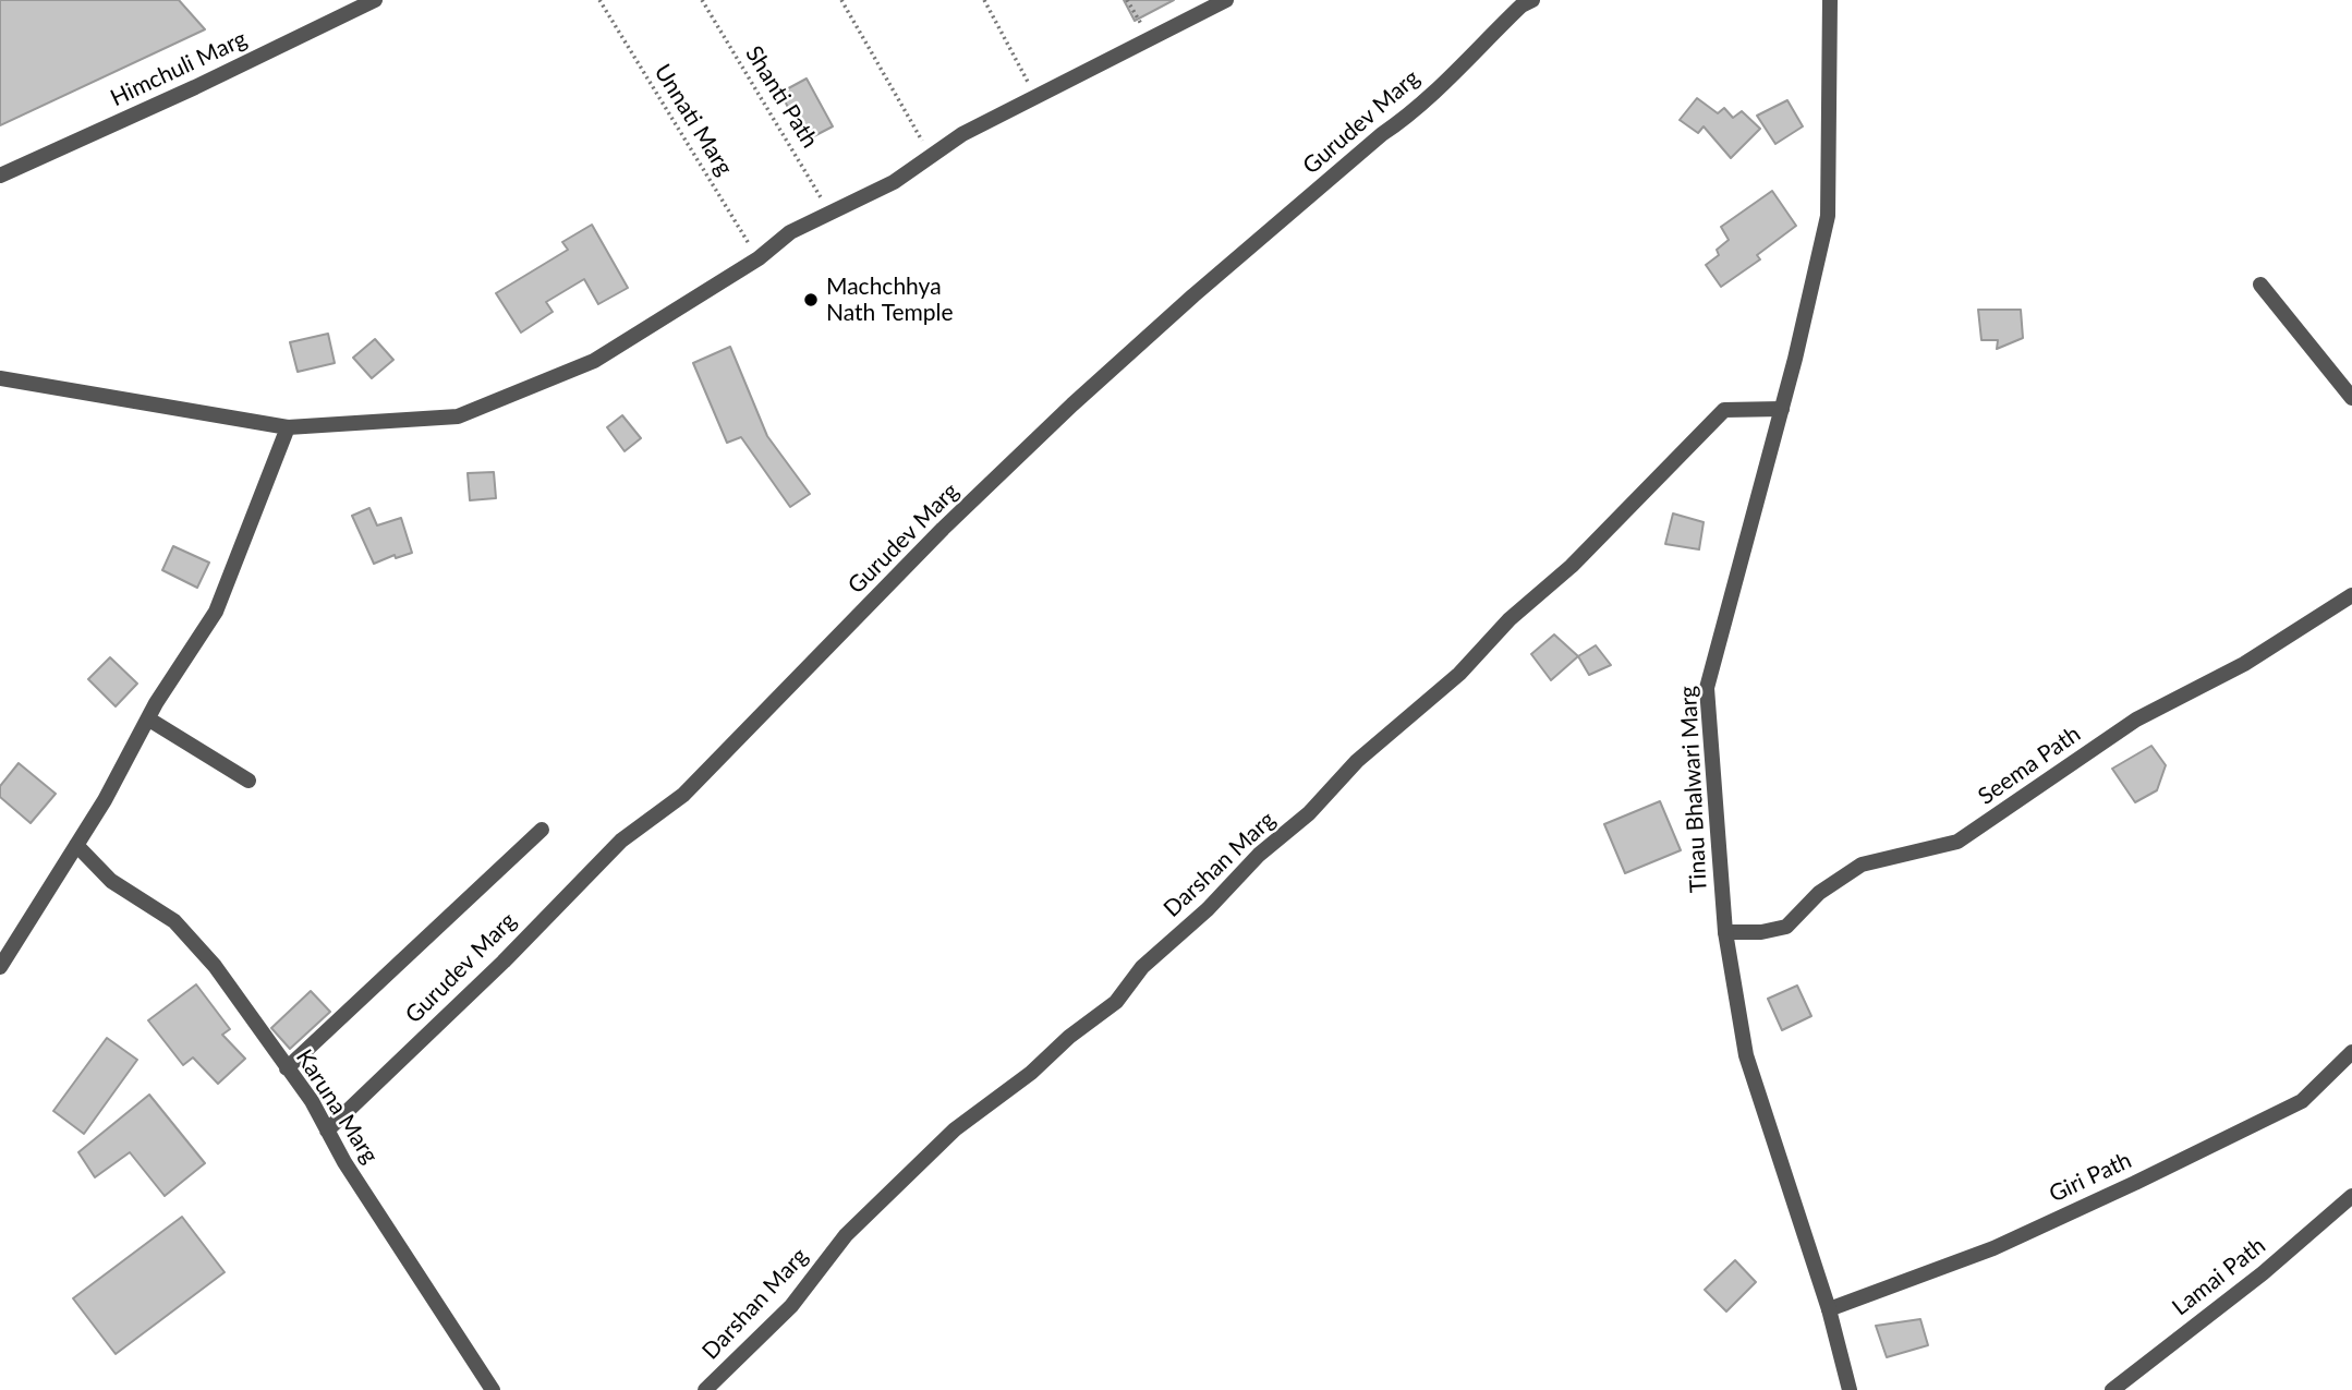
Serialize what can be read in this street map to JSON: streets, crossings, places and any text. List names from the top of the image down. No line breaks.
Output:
{"streets":{"street":["Himchuli Marg","Gurudev Marg","Seema Path","Tinau Bhalwari Marg","Darshan Marg","Karuna Marg","Giri Path","Lamai Path"],"path":["Shanti Path","Unnati Marg"]},"crossings":[["Gurudev Marg","Karuna Marg"],["Seema Path","Tinau Bhalwari Marg"],["Tinau Bhalwari Marg","Darshan Marg"],["Tinau Bhalwari Marg","Giri Path"]],"places":["Machchhya Nath Temple"]}
